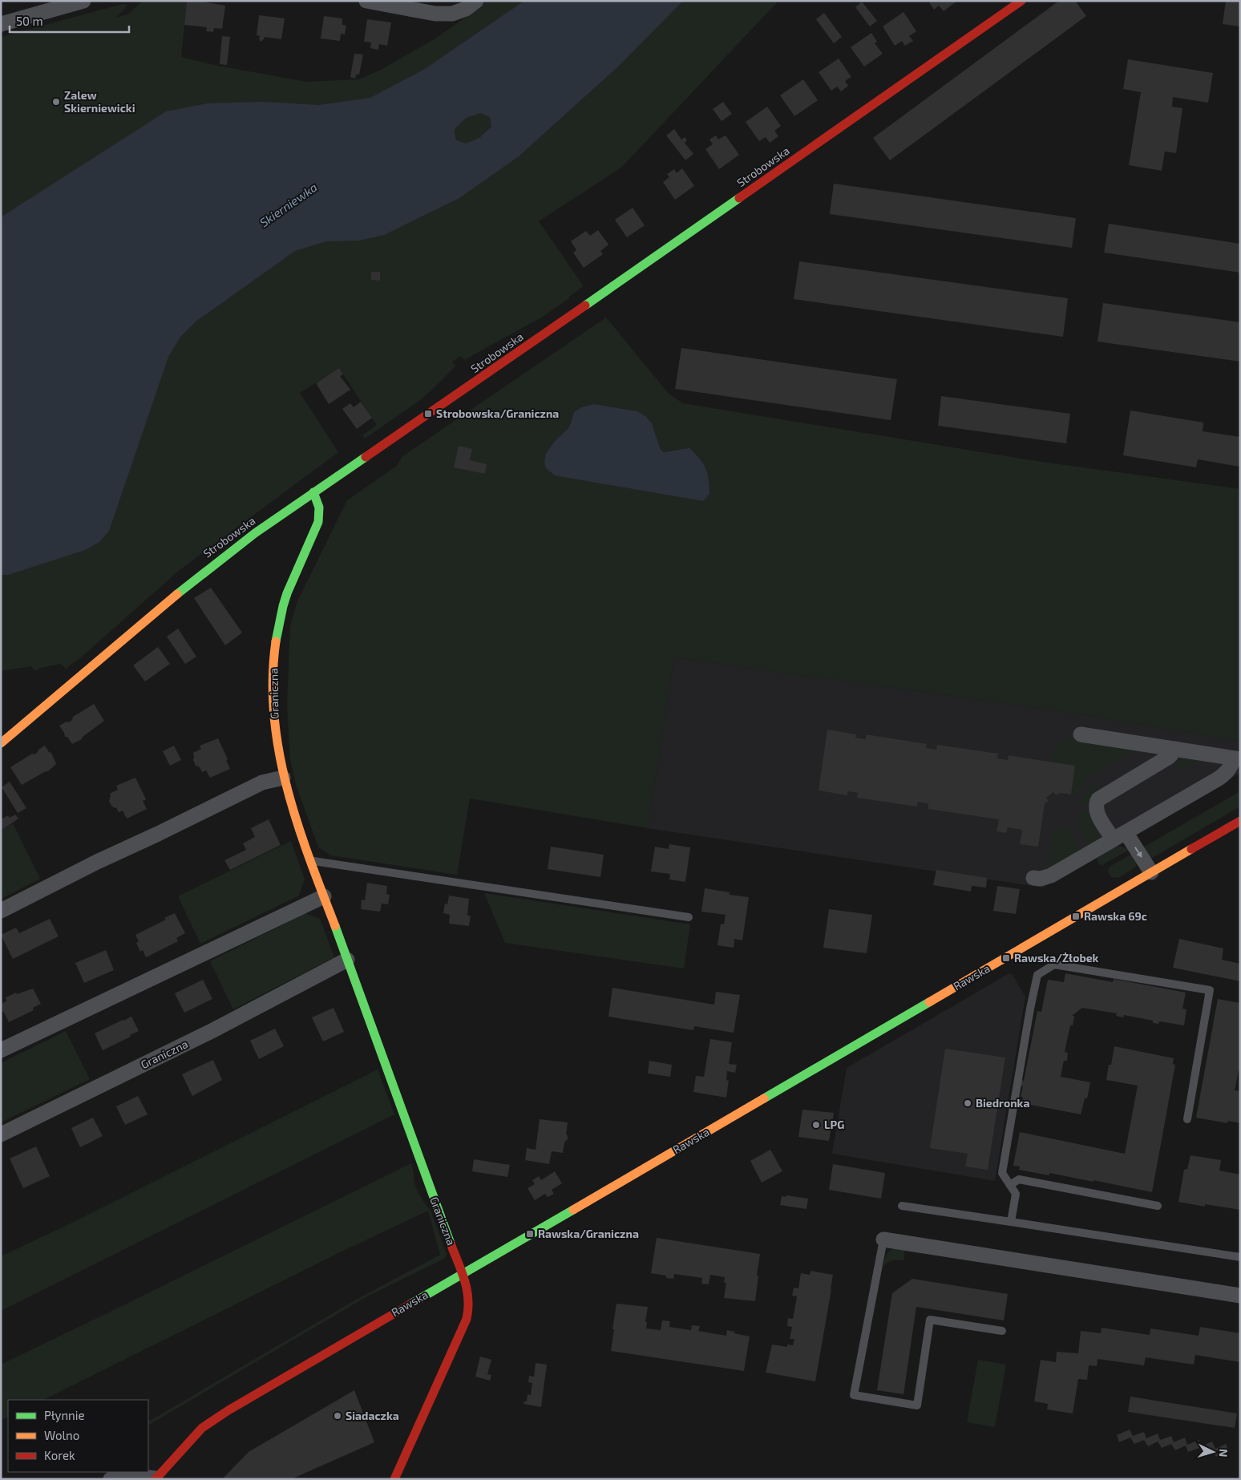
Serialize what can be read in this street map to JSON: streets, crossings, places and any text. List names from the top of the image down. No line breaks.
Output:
{"streets":{"street":["Strobowska","Graniczna","Rawska"]},"crossings":[["Strobowska","Graniczna"],["Graniczna","Rawska"]],"water":["Skierniewka"],"places":{"other":["Zalew Skierniewicki","Biedronka","LPG","Siadaczka"],"transit":["Strobowska/Graniczna","Rawska 69c","Rawska/Żłobek","Rawska/Graniczna"]},"legend":["Płynnie","Wolno","Korek"],"scale_bar":"50 m","north":"right"}
